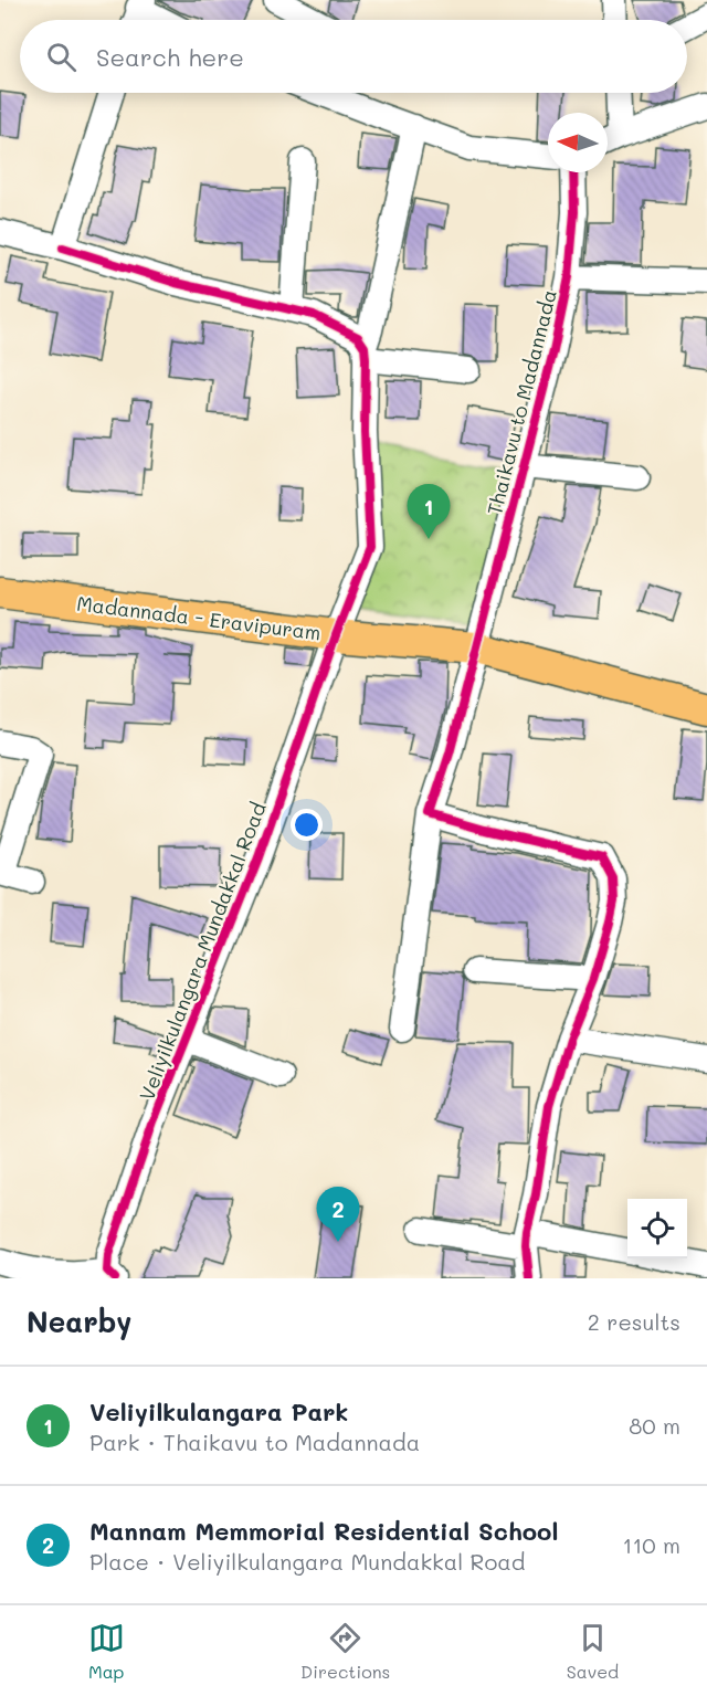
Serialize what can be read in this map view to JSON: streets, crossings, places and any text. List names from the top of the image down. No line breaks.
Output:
{"streets":{"main road":["Madannada - Eravipuram"],"street":["Thaikavu to Madannada","Veliyilkulangara Mundakkal Road"]},"crossings":[["Thaikavu to Madannada","Madannada - Eravipuram"],["Madannada - Eravipuram","Veliyilkulangara Mundakkal Road"]],"north":"left","page":{"search":"Search here","pins":["1","2"],"heading":["Nearby","2 results"],"list":[{"mark":"1","name":"Veliyilkulangara Park","note":"Park · Thaikavu to Madannada","value":"80 m"},{"mark":"2","name":"Mannam Memmorial Residential School","note":"Place · Veliyilkulangara Mundakkal Road","value":"110 m"}],"nav":["Map","Directions","Saved"]}}
